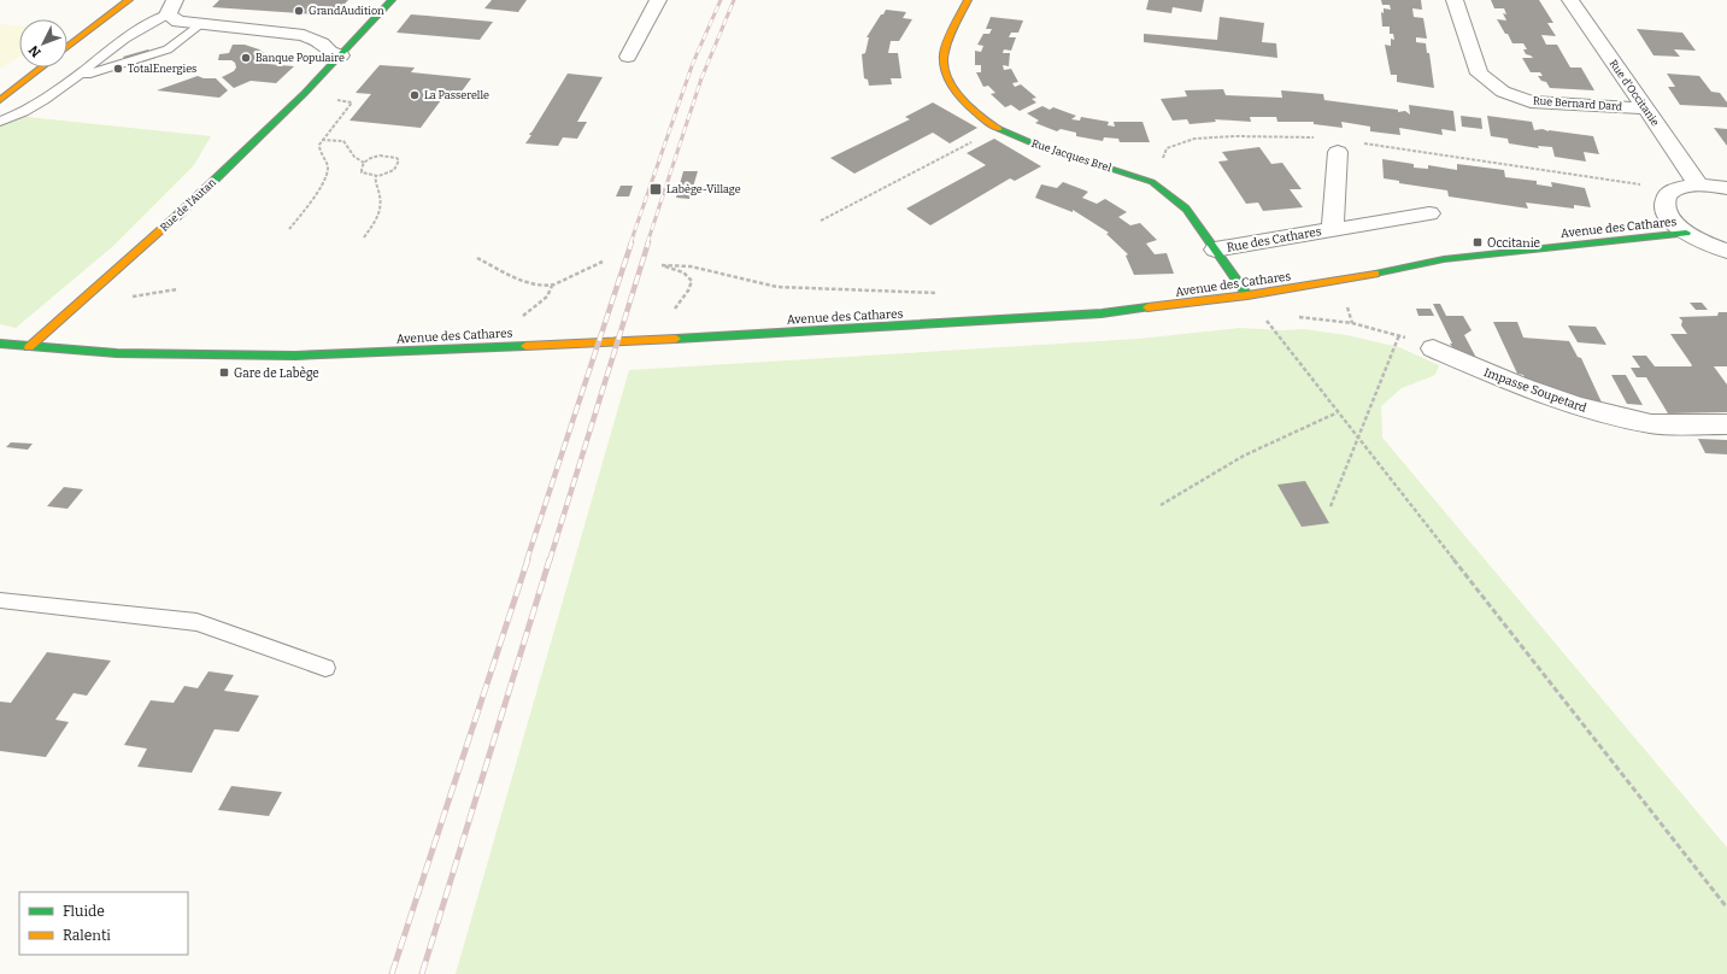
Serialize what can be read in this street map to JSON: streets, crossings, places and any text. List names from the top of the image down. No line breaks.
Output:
{"streets":{"street":["Rue d'Occitanie","Rue Bernard Dard","Rue Jacques Brel","Rue de l'Autan","Avenue des Cathares","Rue des Cathares","Impasse Soupetard"]},"crossings":[["Rue d'Occitanie","Rue Bernard Dard"],["Rue Jacques Brel","Avenue des Cathares"],["Rue Jacques Brel","Rue des Cathares"],["Rue de l'Autan","Avenue des Cathares"]],"places":{"other":["GrandAudition","Banque Populaire","TotalEnergies","La Passerelle"],"transit":["Labège-Village","Occitanie","Gare de Labège"]},"legend":["Fluide","Ralenti"],"north":"bottom left"}
